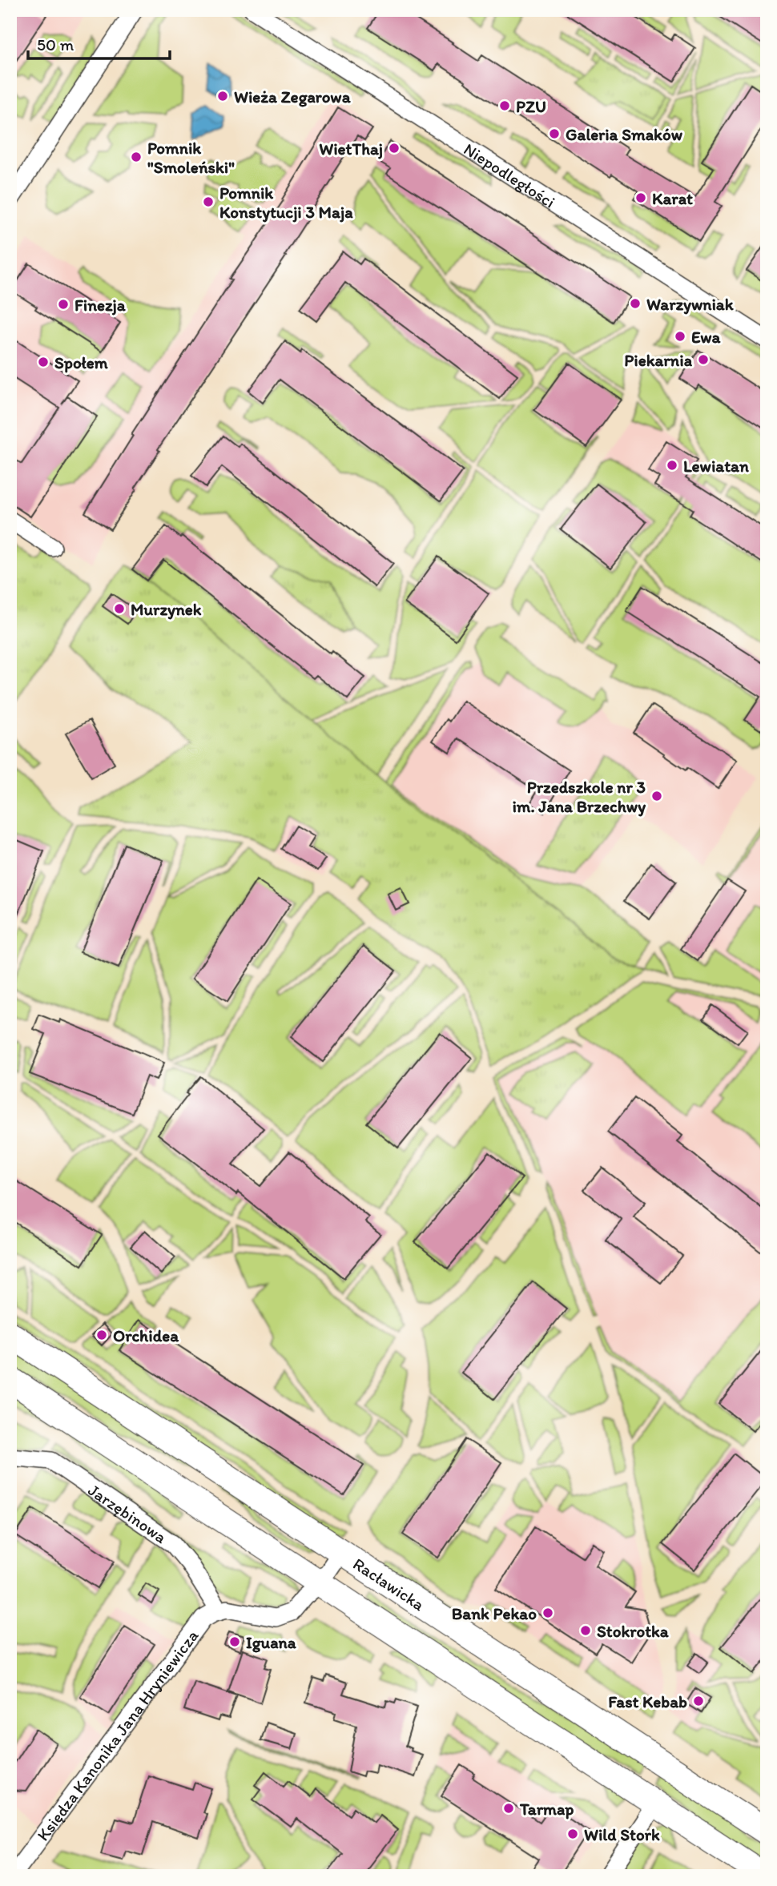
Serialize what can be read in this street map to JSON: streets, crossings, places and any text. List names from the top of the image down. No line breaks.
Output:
{"streets":{"street":["Niepodległości","Jarzębinowa","Racławicka","Księdza Kanonika Jana Hryniewicza"]},"crossings":[["Jarzębinowa","Księdza Kanonika Jana Hryniewicza"]],"places":["Wieża Zegarowa","PZU","Galeria Smaków","WietThaj","Pomnik \"Smoleński\"","Karat","Pomnik Konstytucji 3 Maja","Warzywniak","Finezja","Ewa","Piekarnia","Społem","Lewiatan","Murzynek","Przedszkole nr 3 im. Jana Brzechwy","Orchidea","Bank Pekao","Stokrotka","Iguana","Fast Kebab","Tarmap","Wild Stork"],"scale_bar":"50 m"}
